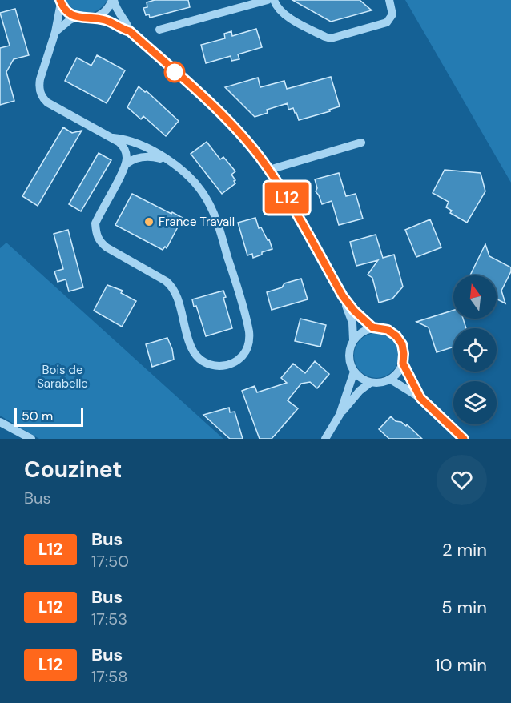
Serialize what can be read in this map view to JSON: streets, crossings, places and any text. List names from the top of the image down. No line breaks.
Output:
{"parks":["Bois de Sarabelle"],"places":["France Travail"],"lines":["bus line L12"],"scale_bar":"50 m","north":"top","page":{"on_map":"L12","scale":"50 m","heading":["Couzinet","Bus"],"list":[{"mark":"L12","name":"Bus","note":"17:50","value":"2 min"},{"mark":"L12","name":"Bus","note":"17:53","value":"5 min"},{"mark":"L12","name":"Bus","note":"17:58","value":"10 min"}]}}
